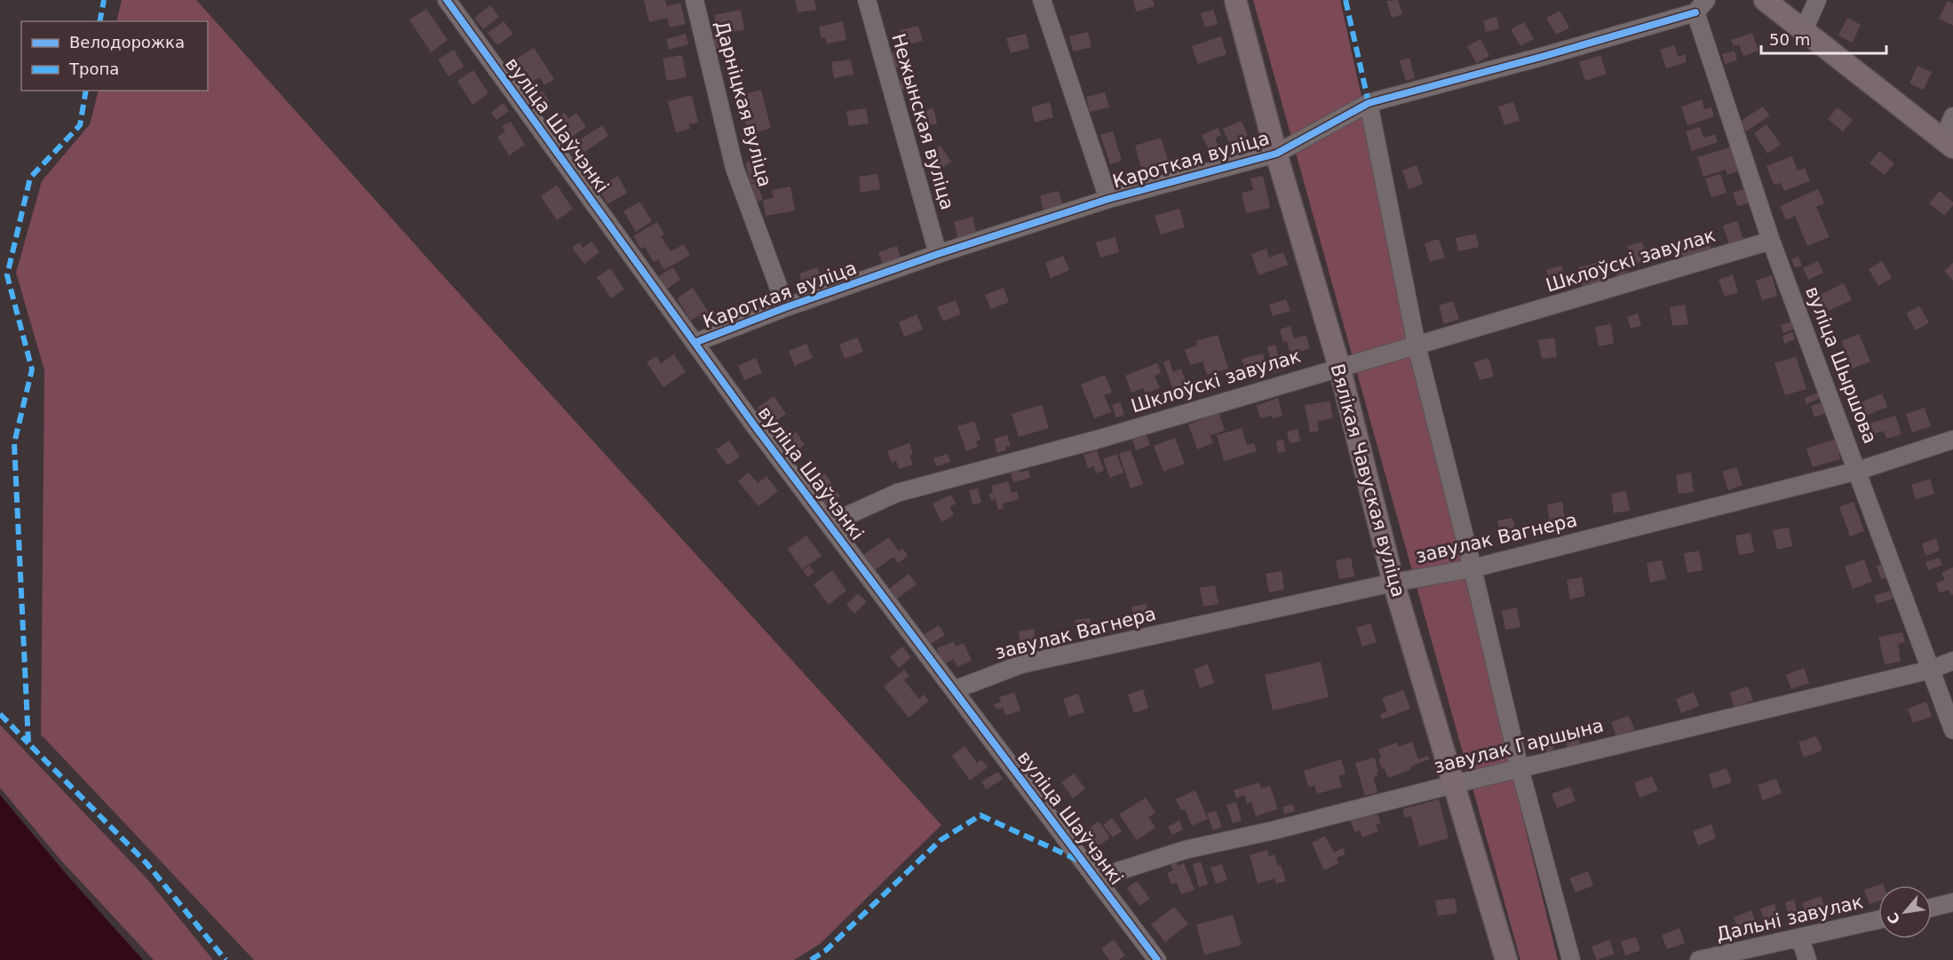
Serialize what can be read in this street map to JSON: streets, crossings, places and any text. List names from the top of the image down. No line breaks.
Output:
{"streets":{"main road":["Вялікая Чавуская вуліца"],"street":["Дарніцкая вуліца","Нежынская вуліца","вуліца Шаўчэнкі","Кароткая вуліца","Шклоўскі завулак","вуліца Шыршова","завулак Вагнера","завулак Гаршына","Дальні завулак"]},"crossings":[["Дарніцкая вуліца","Кароткая вуліца"],["Нежынская вуліца","Кароткая вуліца"],["вуліца Шаўчэнкі","Кароткая вуліца"],["вуліца Шаўчэнкі","Шклоўскі завулак"],["вуліца Шаўчэнкі","завулак Вагнера"],["вуліца Шаўчэнкі","завулак Гаршына"],["Кароткая вуліца","вуліца Шыршова"],["Кароткая вуліца","Вялікая Чавуская вуліца"],["Шклоўскі завулак","вуліца Шыршова"],["Шклоўскі завулак","Вялікая Чавуская вуліца"],["вуліца Шыршова","завулак Вагнера"],["вуліца Шыршова","завулак Гаршына"],["Вялікая Чавуская вуліца","завулак Вагнера"],["Вялікая Чавуская вуліца","завулак Гаршына"]],"legend":["Велодорожка","Тропа"],"scale_bar":"50 m","north":"bottom left"}
